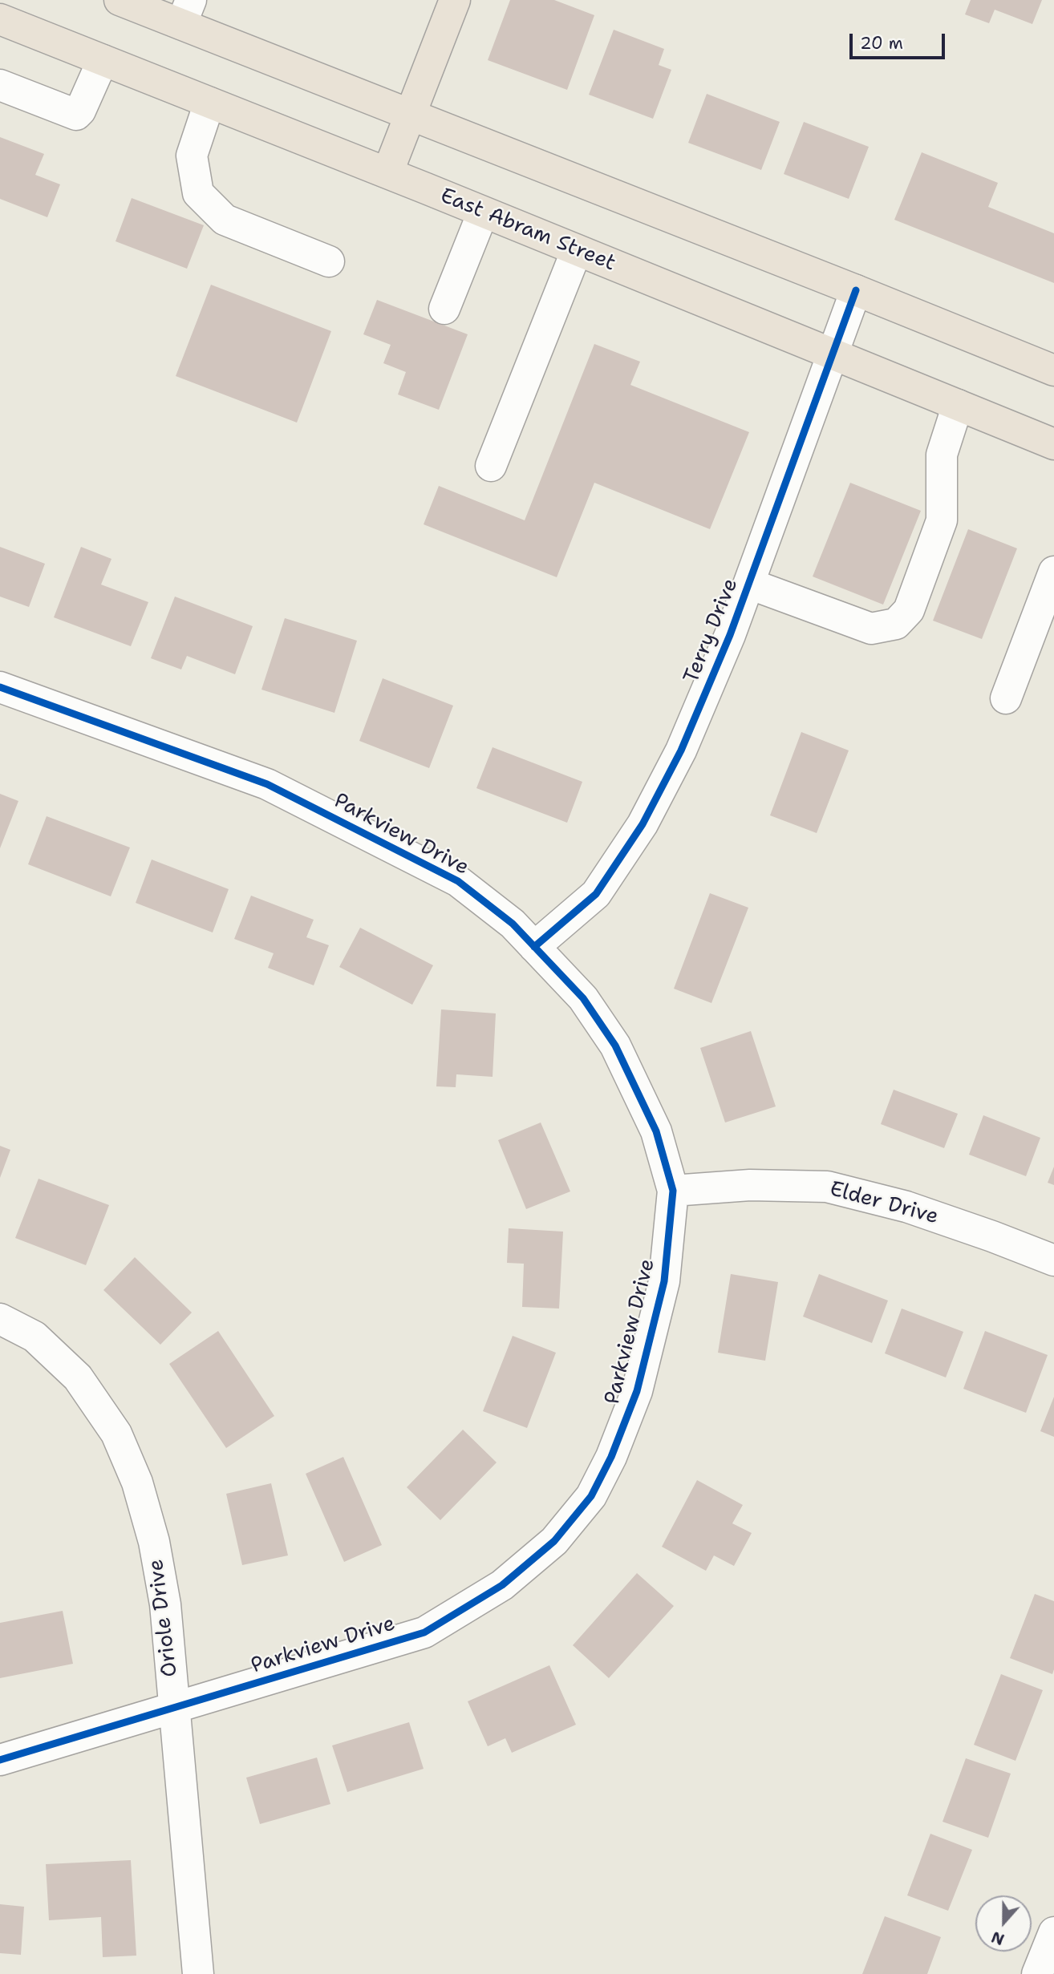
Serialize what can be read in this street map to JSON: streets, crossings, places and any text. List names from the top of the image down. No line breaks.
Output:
{"streets":{"main road":["East Abram Street"],"street":["Terry Drive","Parkview Drive","Elder Drive","Oriole Drive"]},"crossings":[["East Abram Street","Terry Drive"],["Terry Drive","Parkview Drive"],["Parkview Drive","Elder Drive"],["Parkview Drive","Oriole Drive"]],"scale_bar":"20 m","north":"bottom"}
